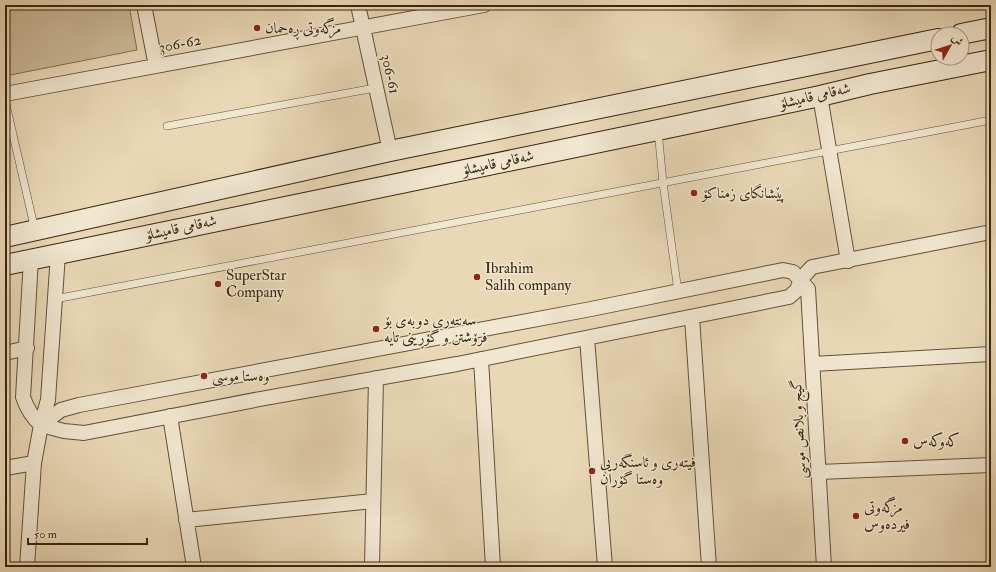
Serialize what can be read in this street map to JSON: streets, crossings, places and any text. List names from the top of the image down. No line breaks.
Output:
{"streets":{"street":["306-62","306-61","شەقامی قامیشلۆ","گيج و بلانص موسى"]},"crossings":[["306-62","306-61"],["306-61","شەقامی قامیشلۆ"]],"places":["مزگەوتی ڕەحمان","پێشانگای زمناكۆ","Ibrahim Salih company","SuperStar Company","سەنتەری دوبەی بۆ فرۆشتن و گۆڕینی تایە","وەستا موسی","كه‌وكه‌س","فیتەری و ئاسنگەریی وەستا گۆران","مزگه‌وتی فیرده‌وس"],"scale_bar":"50 m","north":"top right"}
